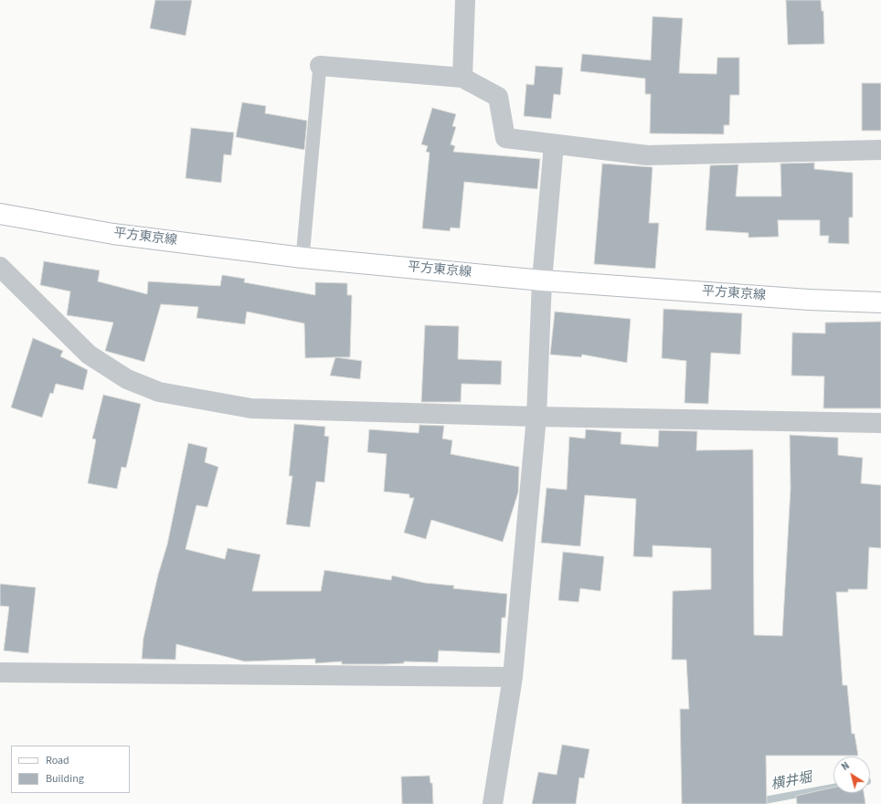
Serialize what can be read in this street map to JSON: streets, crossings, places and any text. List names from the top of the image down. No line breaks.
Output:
{"streets":{"main road":["平方東京線"]},"water":["横井堀"],"legend":["Road","Building"],"north":"top left"}
